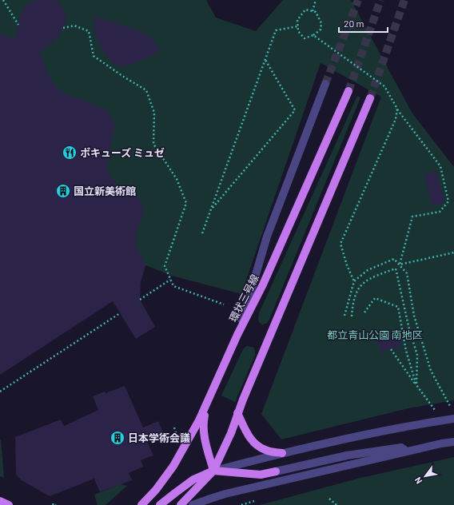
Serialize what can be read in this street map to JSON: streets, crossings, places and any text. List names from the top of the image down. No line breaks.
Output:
{"streets":{"main road":["環状三号線"]},"parks":["都立青山公園 南地区"],"places":{"restaurant":["ボキューズ ミュゼ"],"building":["国立新美術館","日本学術会議"]},"scale_bar":"20 m","north":"bottom left"}
